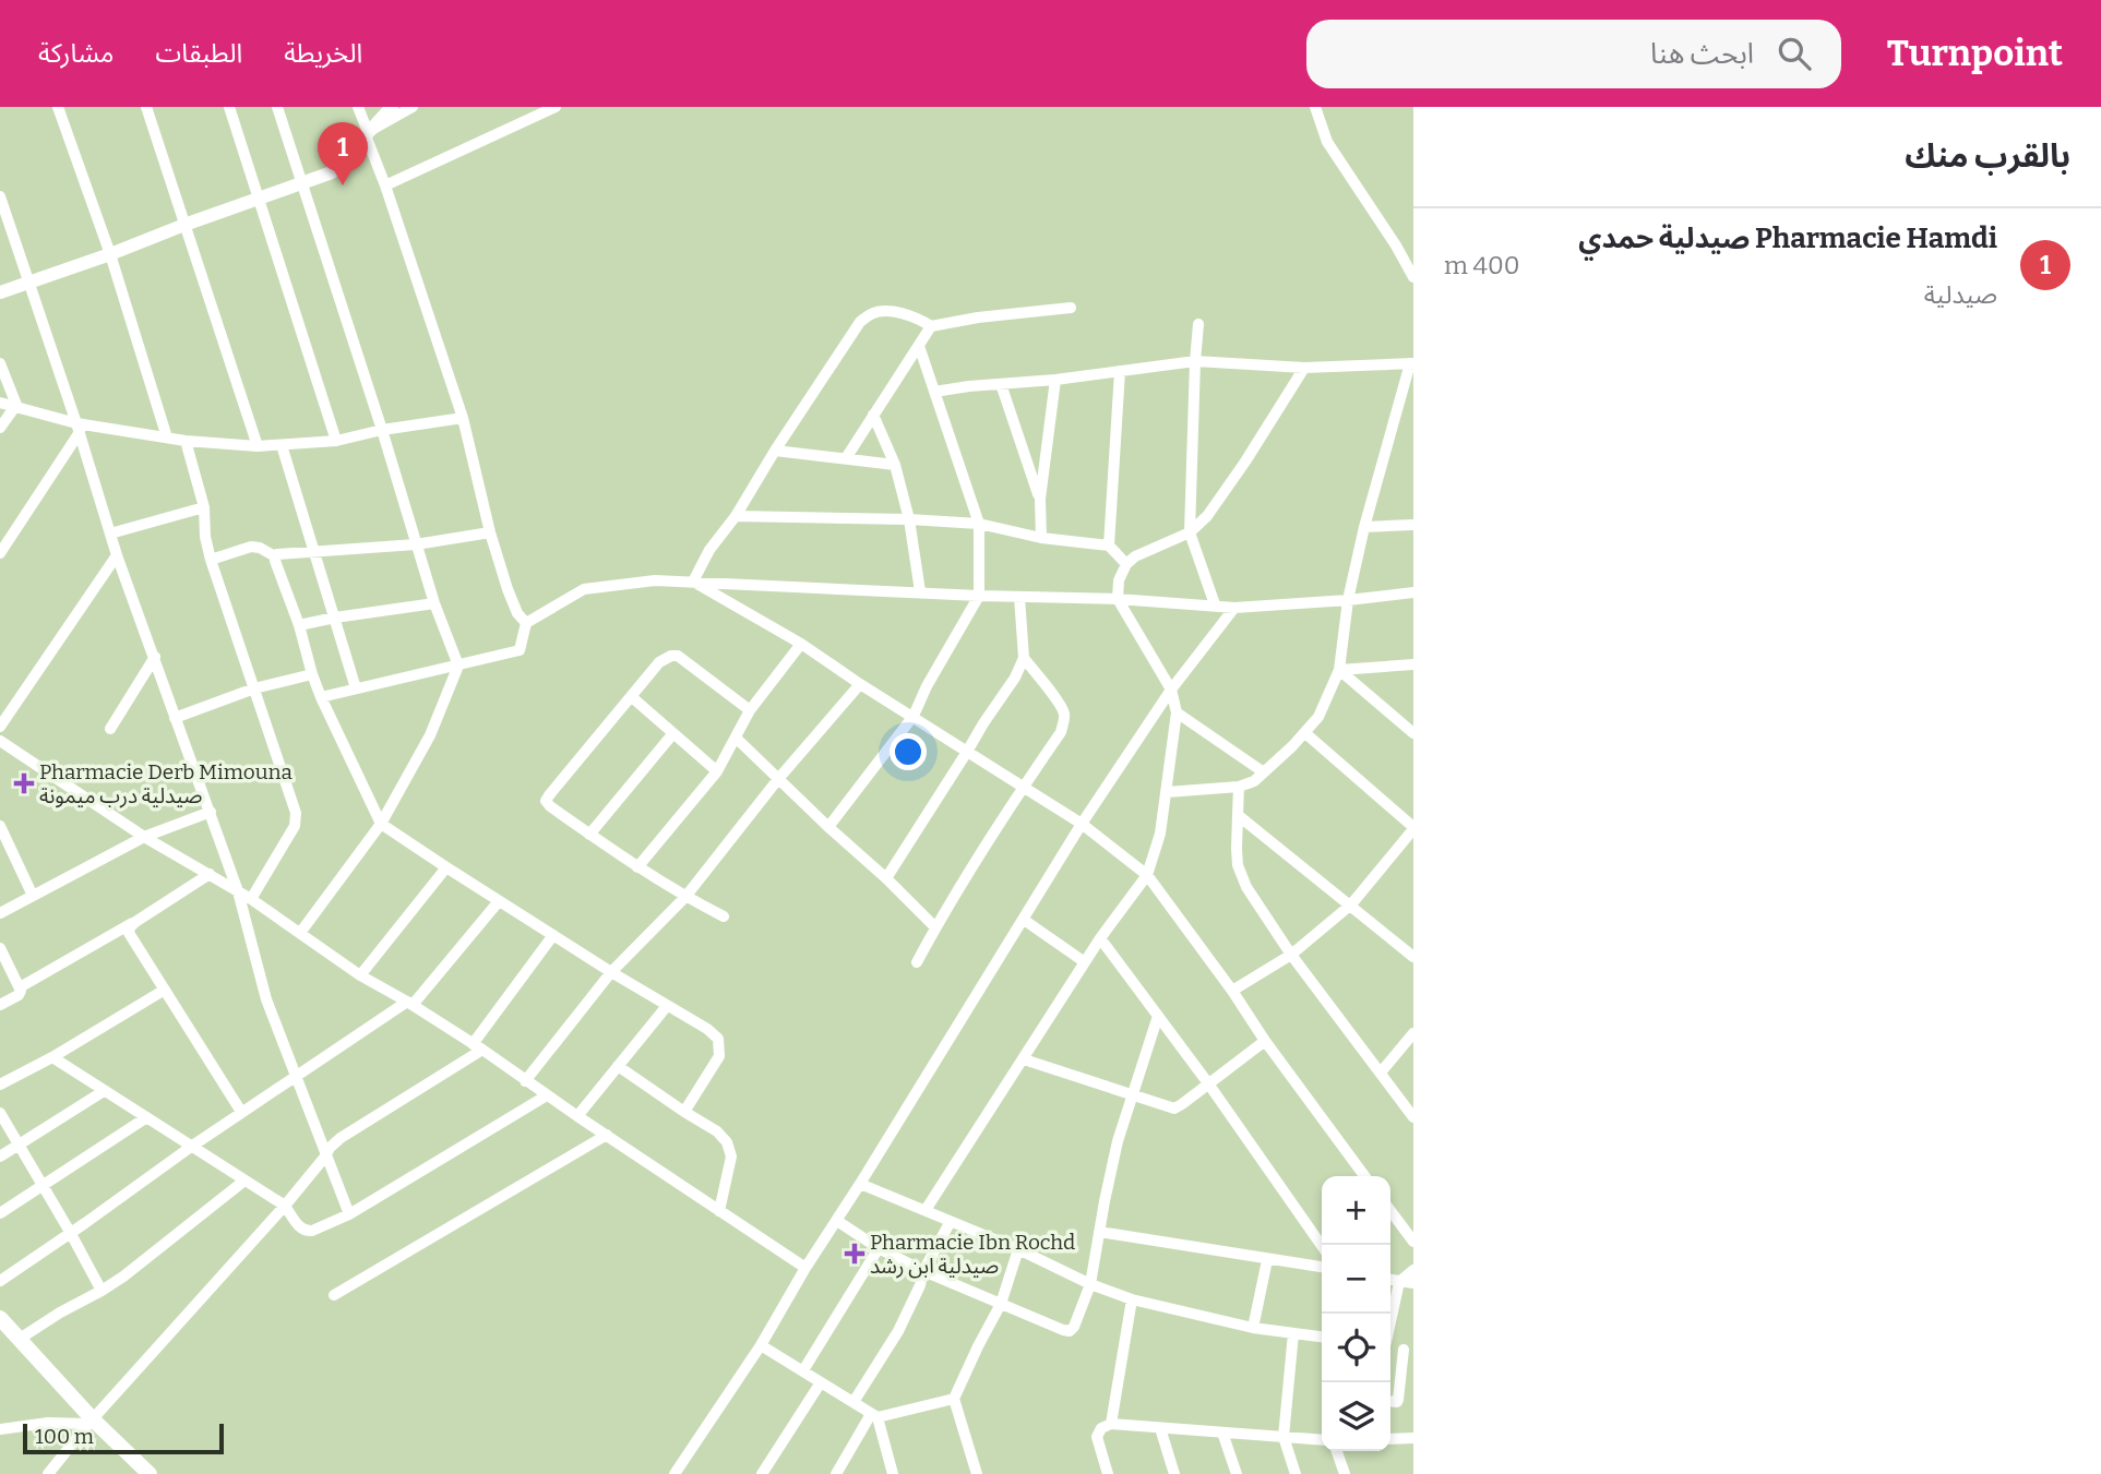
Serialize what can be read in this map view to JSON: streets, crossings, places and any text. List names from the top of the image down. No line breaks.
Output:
{"places":{"health":["Pharmacie Derb Mimouna صيدلية درب ميمونة","Pharmacie Ibn Rochd صيدلية ابن رشد"]},"scale_bar":"100 m","page":{"header":"Turnpoint","search":"ابحث هنا","nav":["الخريطة","الطبقات","مشاركة"],"heading":"بالقرب منك","pins":"1","list":[{"mark":"1","name":"Pharmacie Hamdi صيدلية حمدي","note":"صيدلية","value":"400 m"}],"map_buttons":["+","−"],"scale":"100 m"}}
